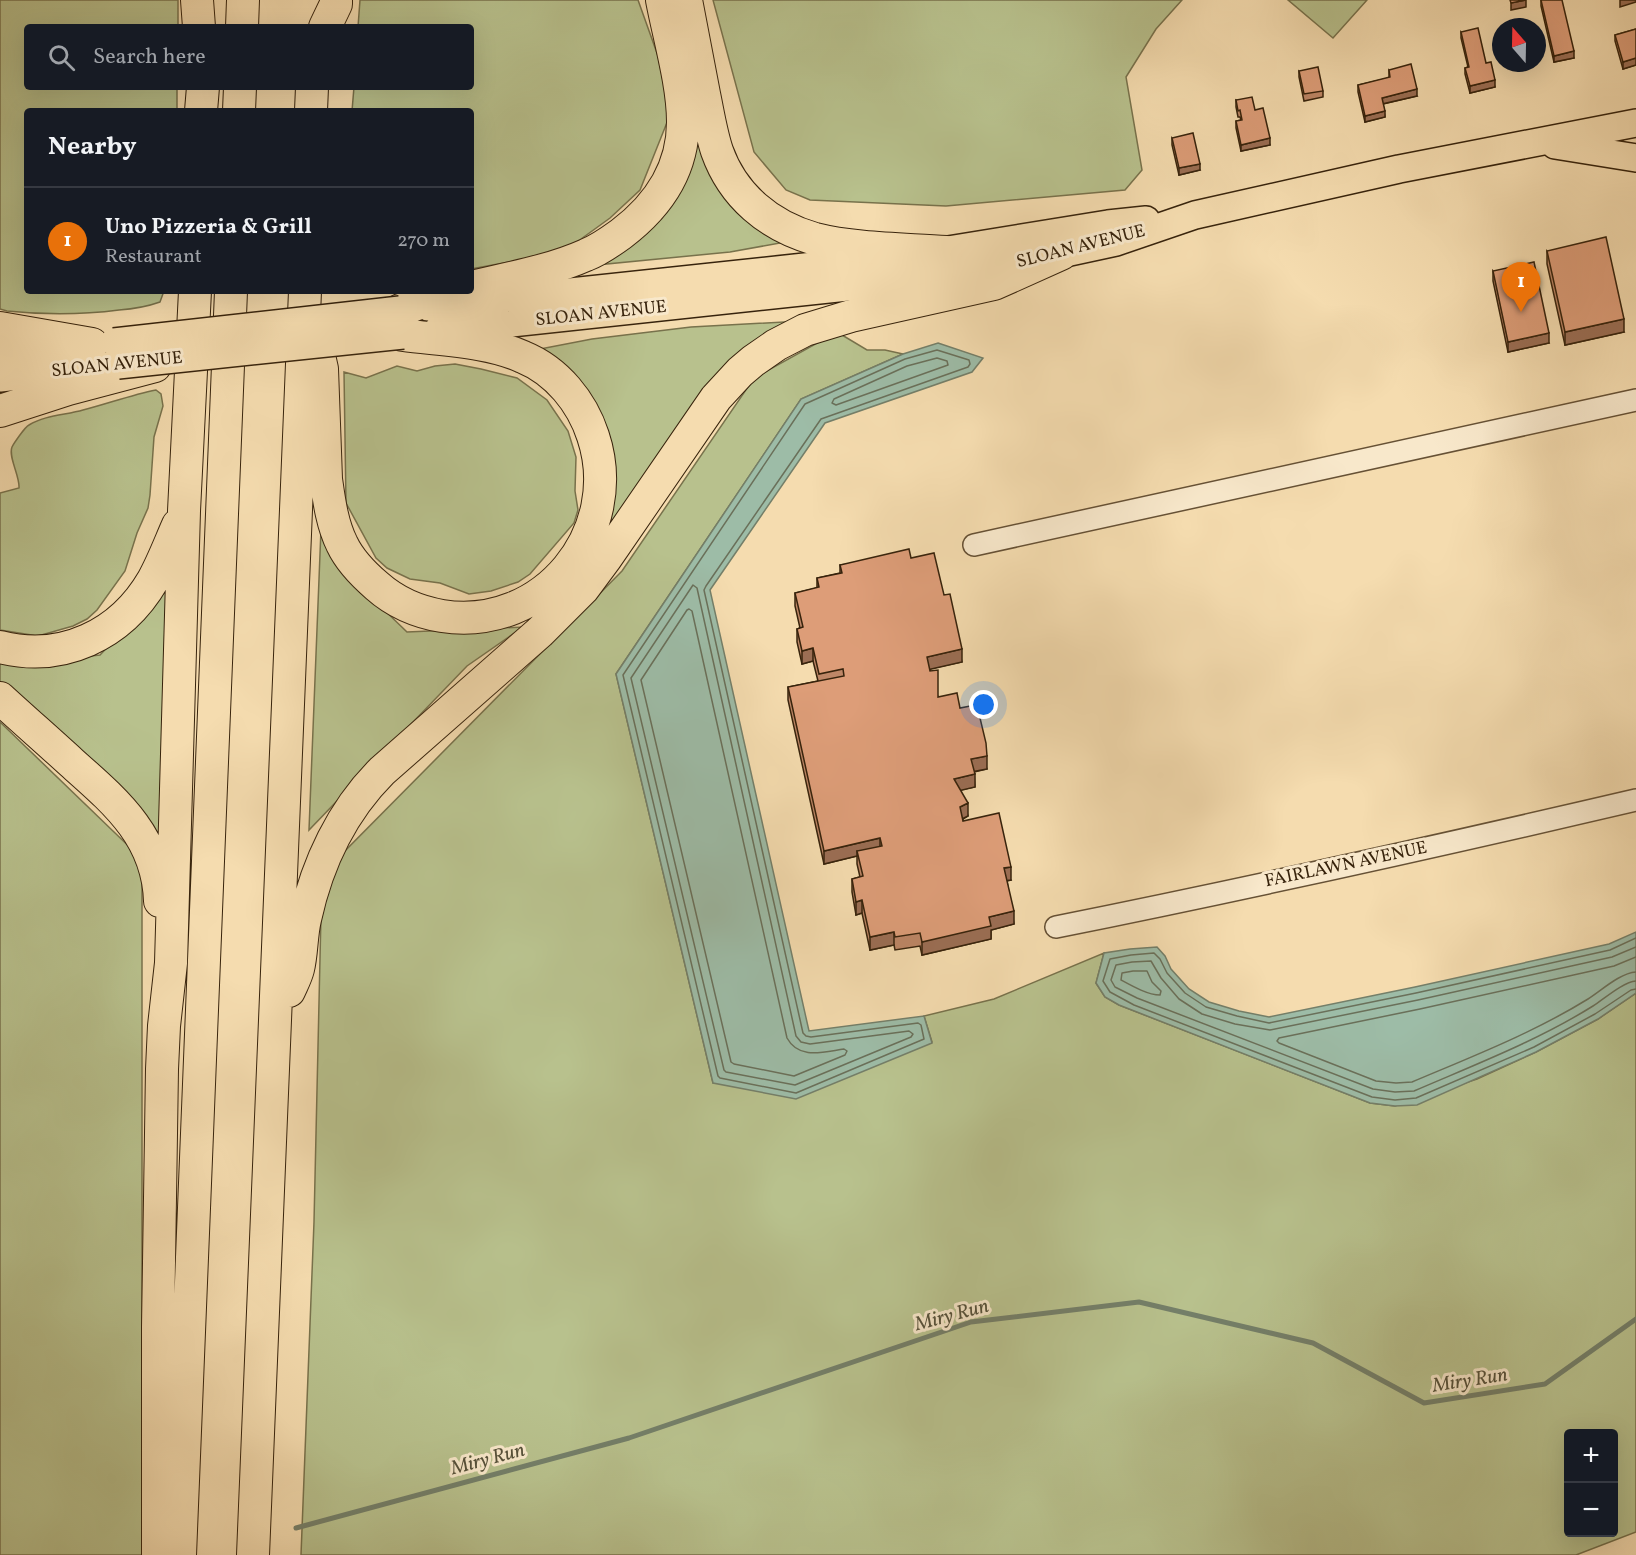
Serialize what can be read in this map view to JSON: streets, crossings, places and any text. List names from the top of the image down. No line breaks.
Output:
{"streets":{"main road":["SLOAN AVENUE"],"street":["FAIRLAWN AVENUE"]},"water":["Miry Run"],"north":"top","page":{"search":"Search here","heading":"Nearby","list":[{"mark":"1","name":"Uno Pizzeria & Grill","note":"Restaurant","value":"270 m"}],"pins":"1","map_buttons":["+","−"]}}
